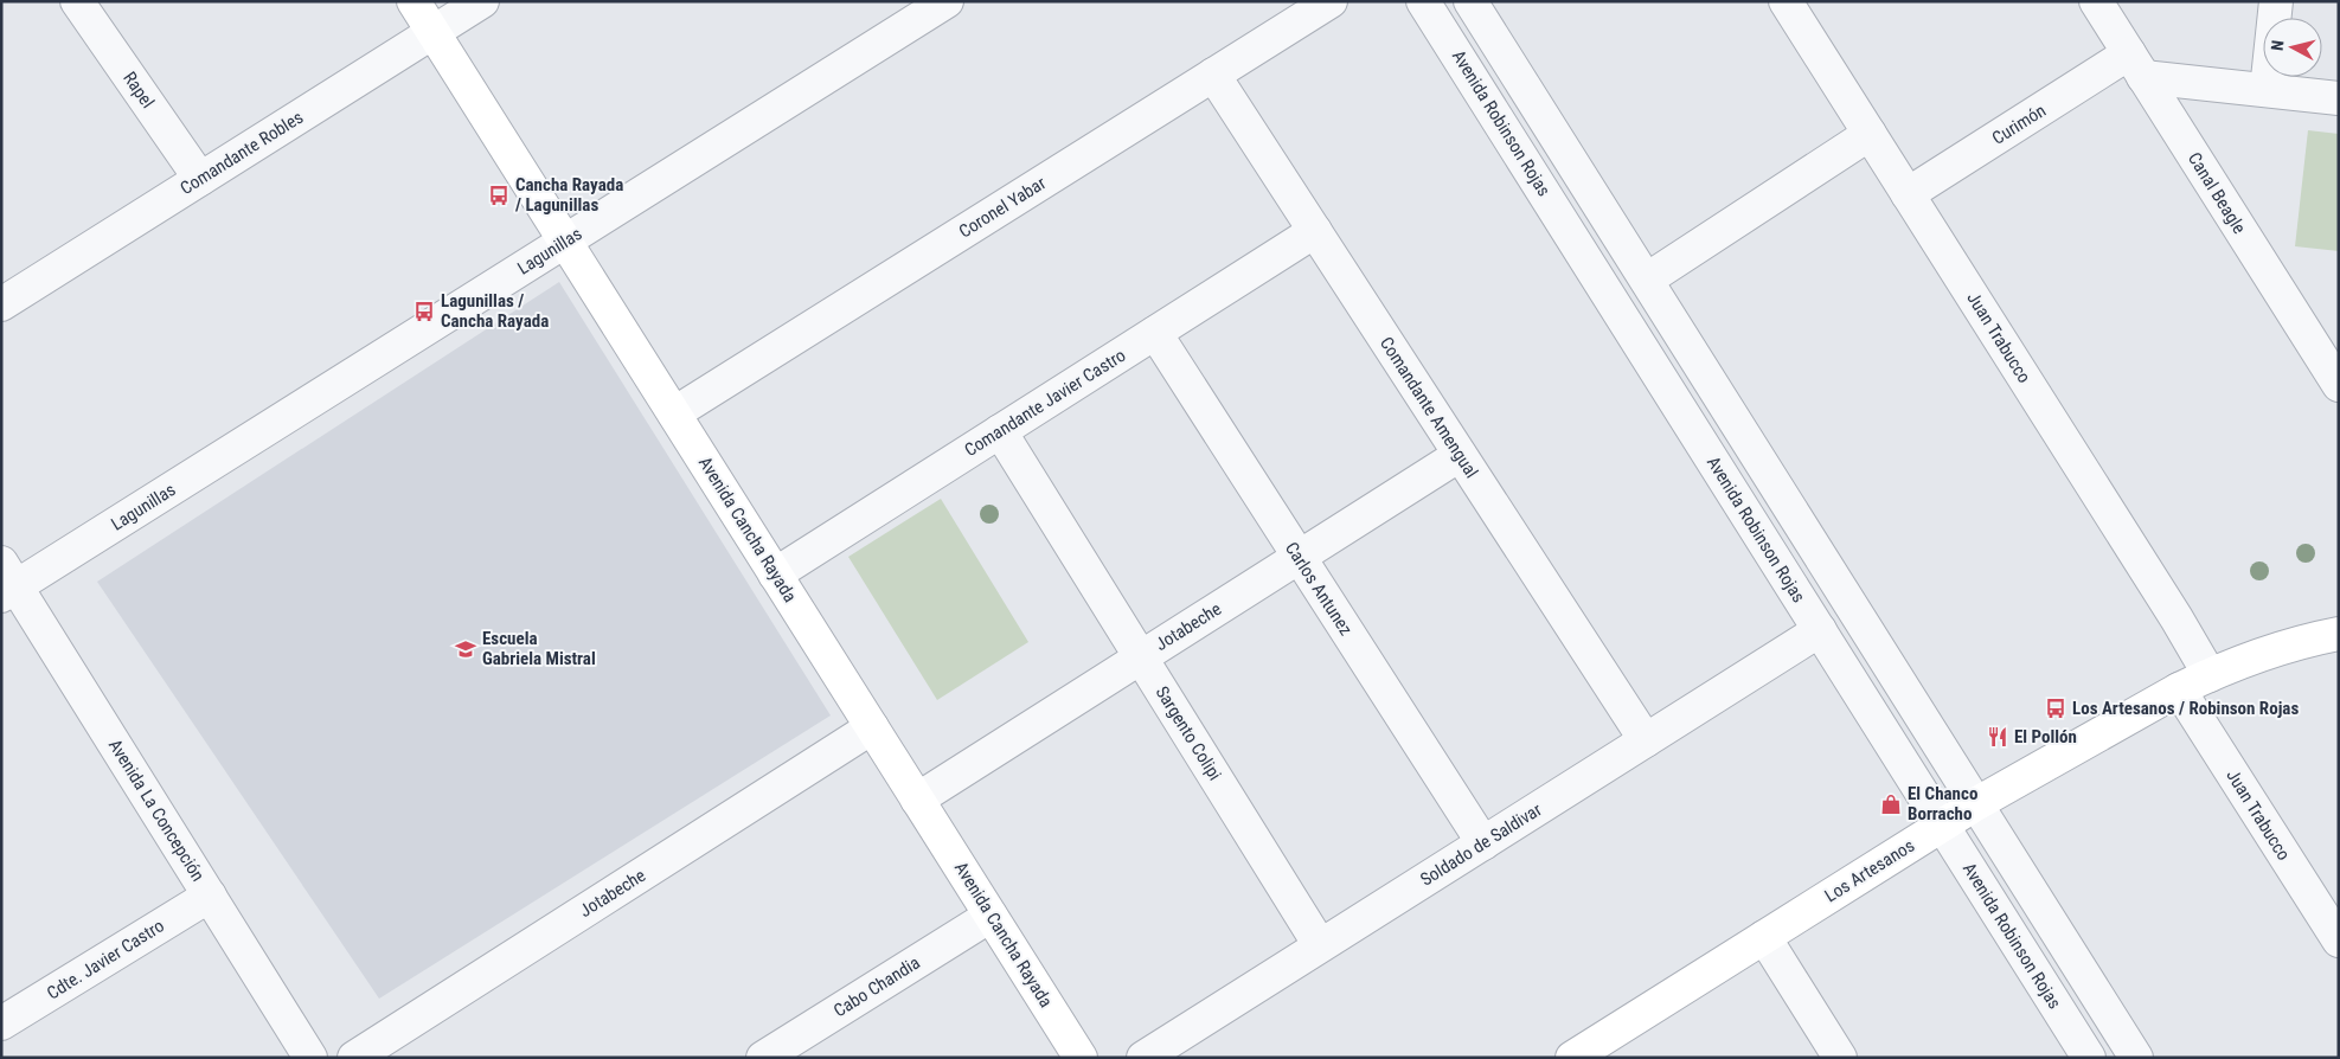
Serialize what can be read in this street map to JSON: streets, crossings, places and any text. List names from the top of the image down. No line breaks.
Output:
{"streets":{"street":["Rapel","Avenida Robinson Rojas","Curimón","Comandante Robles","Canal Beagle","Coronel Yabar","Lagunillas","Juan Trabucco","Comandante Javier Castro","Comandante Amengual","Avenida Cancha Rayada","Carlos Antunez","Jotabeche","Sargento Colipi","Avenida La Concepción","Soldado de Saldivar","Los Artesanos","Cdte. Javier Castro","Cabo Chandia"]},"crossings":[["Rapel","Comandante Robles"],["Avenida Robinson Rojas","Soldado de Saldivar"],["Avenida Robinson Rojas","Los Artesanos"],["Curimón","Canal Beagle"],["Curimón","Juan Trabucco"],["Comandante Robles","Avenida Cancha Rayada"],["Coronel Yabar","Comandante Amengual"],["Coronel Yabar","Avenida Cancha Rayada"],["Lagunillas","Avenida Cancha Rayada"],["Lagunillas","Avenida La Concepción"],["Juan Trabucco","Los Artesanos"],["Comandante Javier Castro","Comandante Amengual"],["Comandante Javier Castro","Avenida Cancha Rayada"],["Comandante Javier Castro","Carlos Antunez"],["Comandante Javier Castro","Sargento Colipi"],["Comandante Amengual","Jotabeche"],["Comandante Amengual","Soldado de Saldivar"],["Avenida Cancha Rayada","Jotabeche"],["Avenida Cancha Rayada","Cabo Chandia"],["Carlos Antunez","Jotabeche"],["Carlos Antunez","Soldado de Saldivar"],["Jotabeche","Sargento Colipi"],["Sargento Colipi","Soldado de Saldivar"],["Avenida La Concepción","Cdte. Javier Castro"]],"places":{"bus stop":["Cancha Rayada / Lagunillas","Lagunillas / Cancha Rayada","Los Artesanos / Robinson Rojas"],"school or university":["Escuela Gabriela Mistral"],"restaurant":["El Pollón"],"shop":["El Chanco Borracho"]},"north":"left"}
